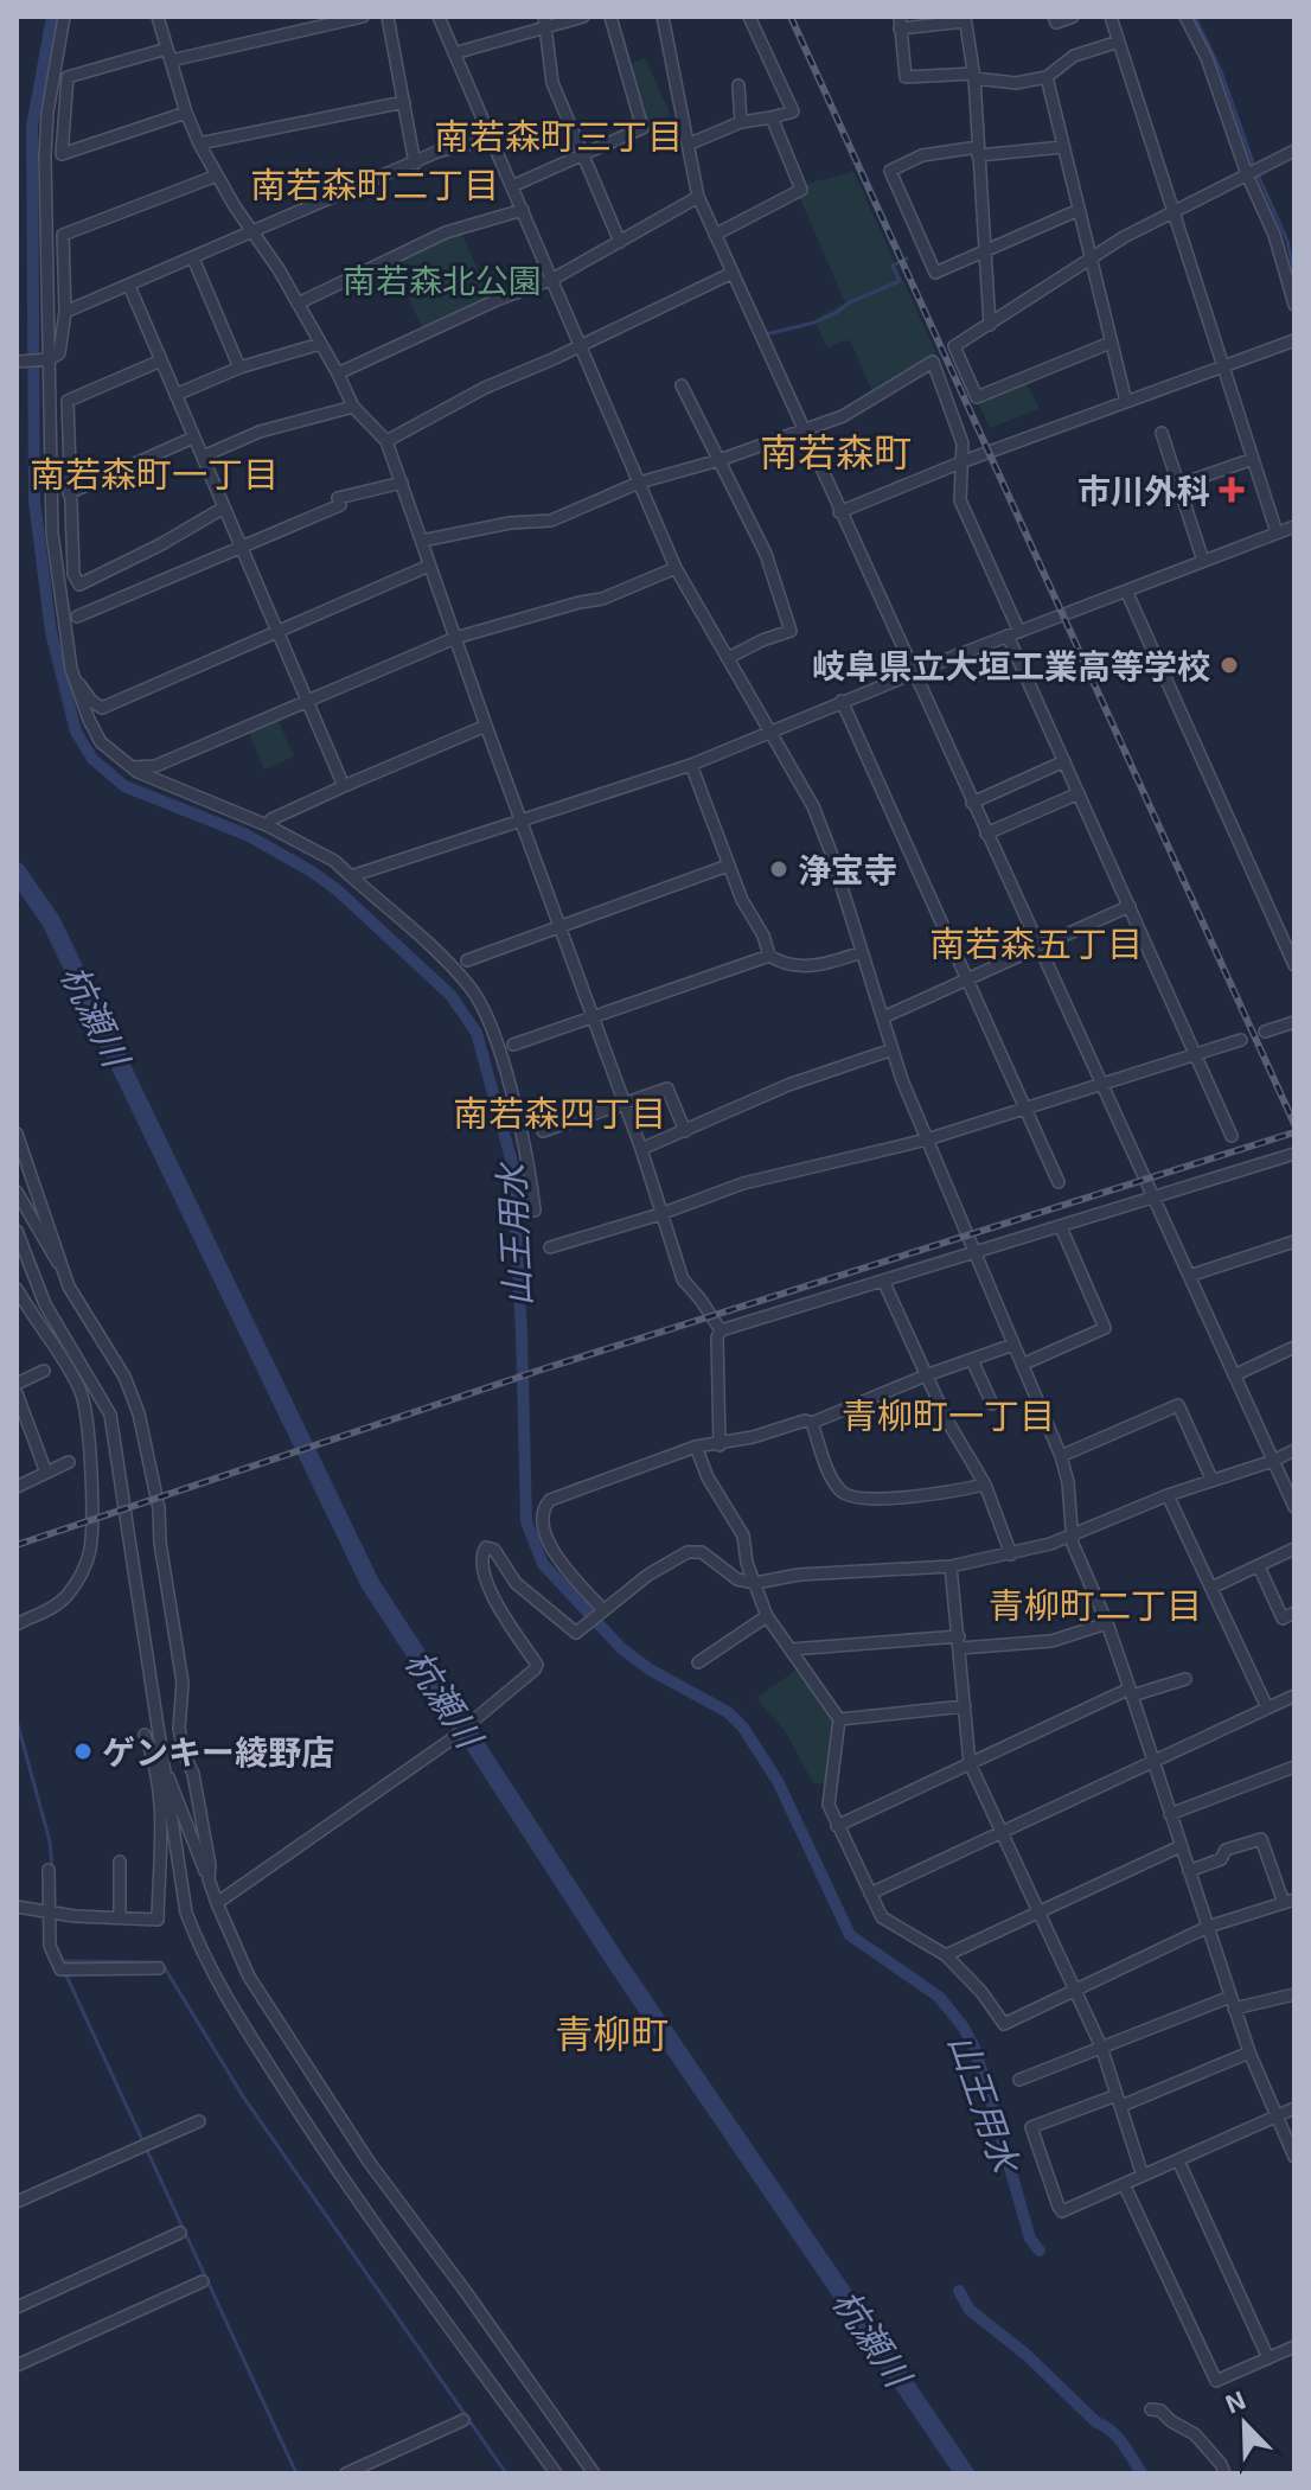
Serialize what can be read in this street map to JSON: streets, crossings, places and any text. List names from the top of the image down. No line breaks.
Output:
{"districts":["南若森町三丁目","南若森町二丁目","南若森町","南若森町一丁目","南若森五丁目","南若森四丁目","青柳町一丁目","青柳町二丁目","青柳町"],"water":["杭瀬川","山王用水"],"parks":["南若森北公園"],"places":{"health":["市川外科"],"other":["岐阜県立大垣工業高等学校","浄宝寺","ゲンキー綾野店"]},"north":"top left"}
